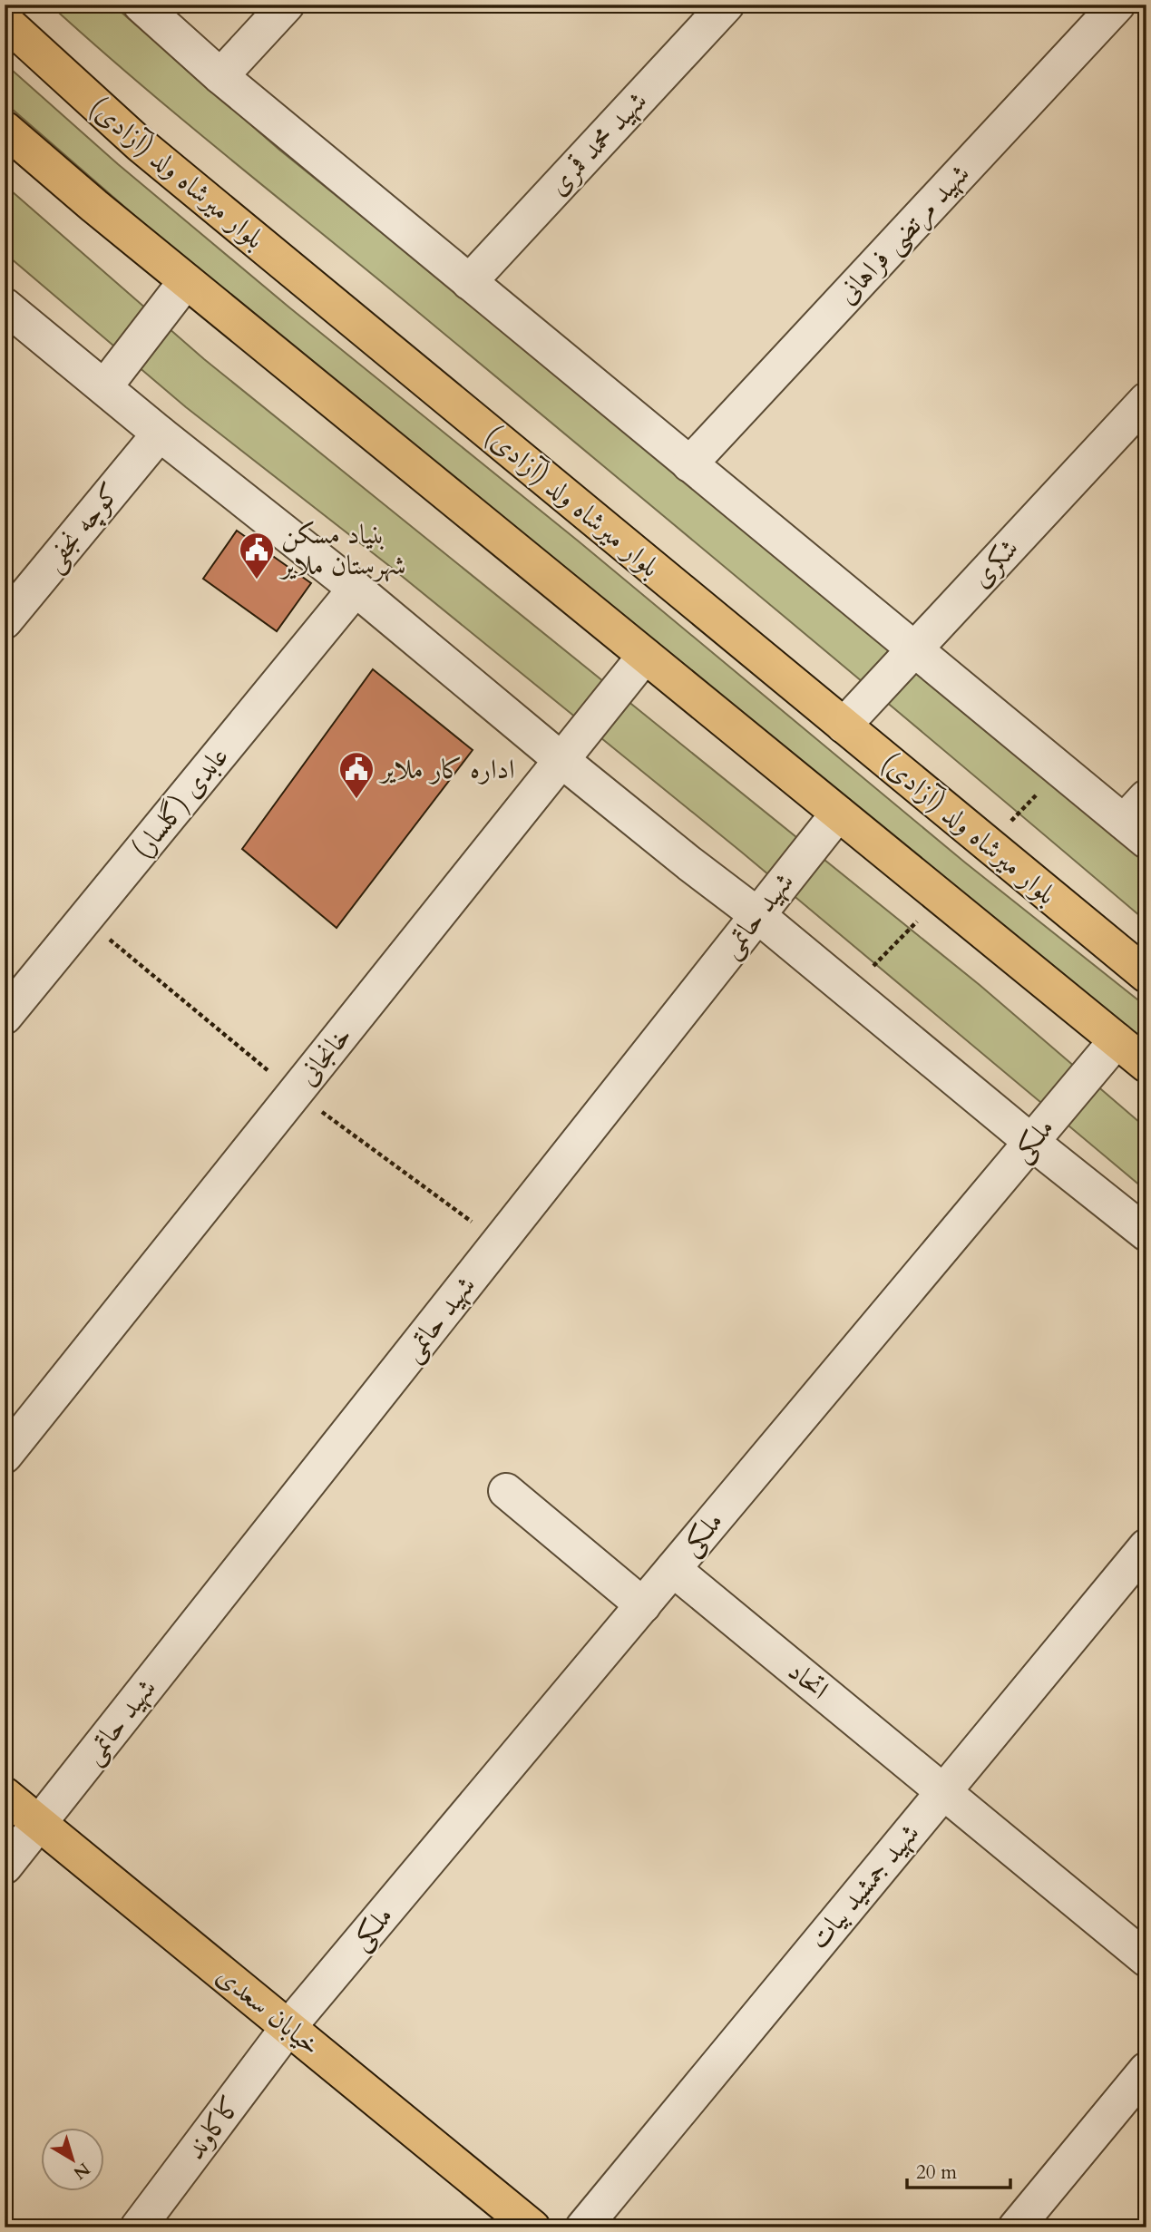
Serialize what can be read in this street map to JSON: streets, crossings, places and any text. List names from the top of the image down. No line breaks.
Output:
{"streets":{"main road":["بلوار میرشاه ولد (آزادی)","خیابان سعدی"],"street":["شهید محمد قمری","شهید مرتضی فراهانی","کوچه نجفی","شکری","عابدی (گلسار)","شهید حاتمی","خانجانی","ملکی","اتحاد","شهید جمشید بیات","کاکاوند"]},"crossings":[["بلوار میرشاه ولد (آزادی)","شکری"],["شهید حاتمی","خیابان سعدی"],["ملکی","اتحاد"],["ملکی","خیابان سعدی"],["ملکی","کاکاوند"],["اتحاد","شهید جمشید بیات"],["خیابان سعدی","کاکاوند"]],"places":{"public building":["بنیاد مسکن شهرستان ملایر","اداره کار ملایر"]},"scale_bar":"20 m","north":"bottom right"}
